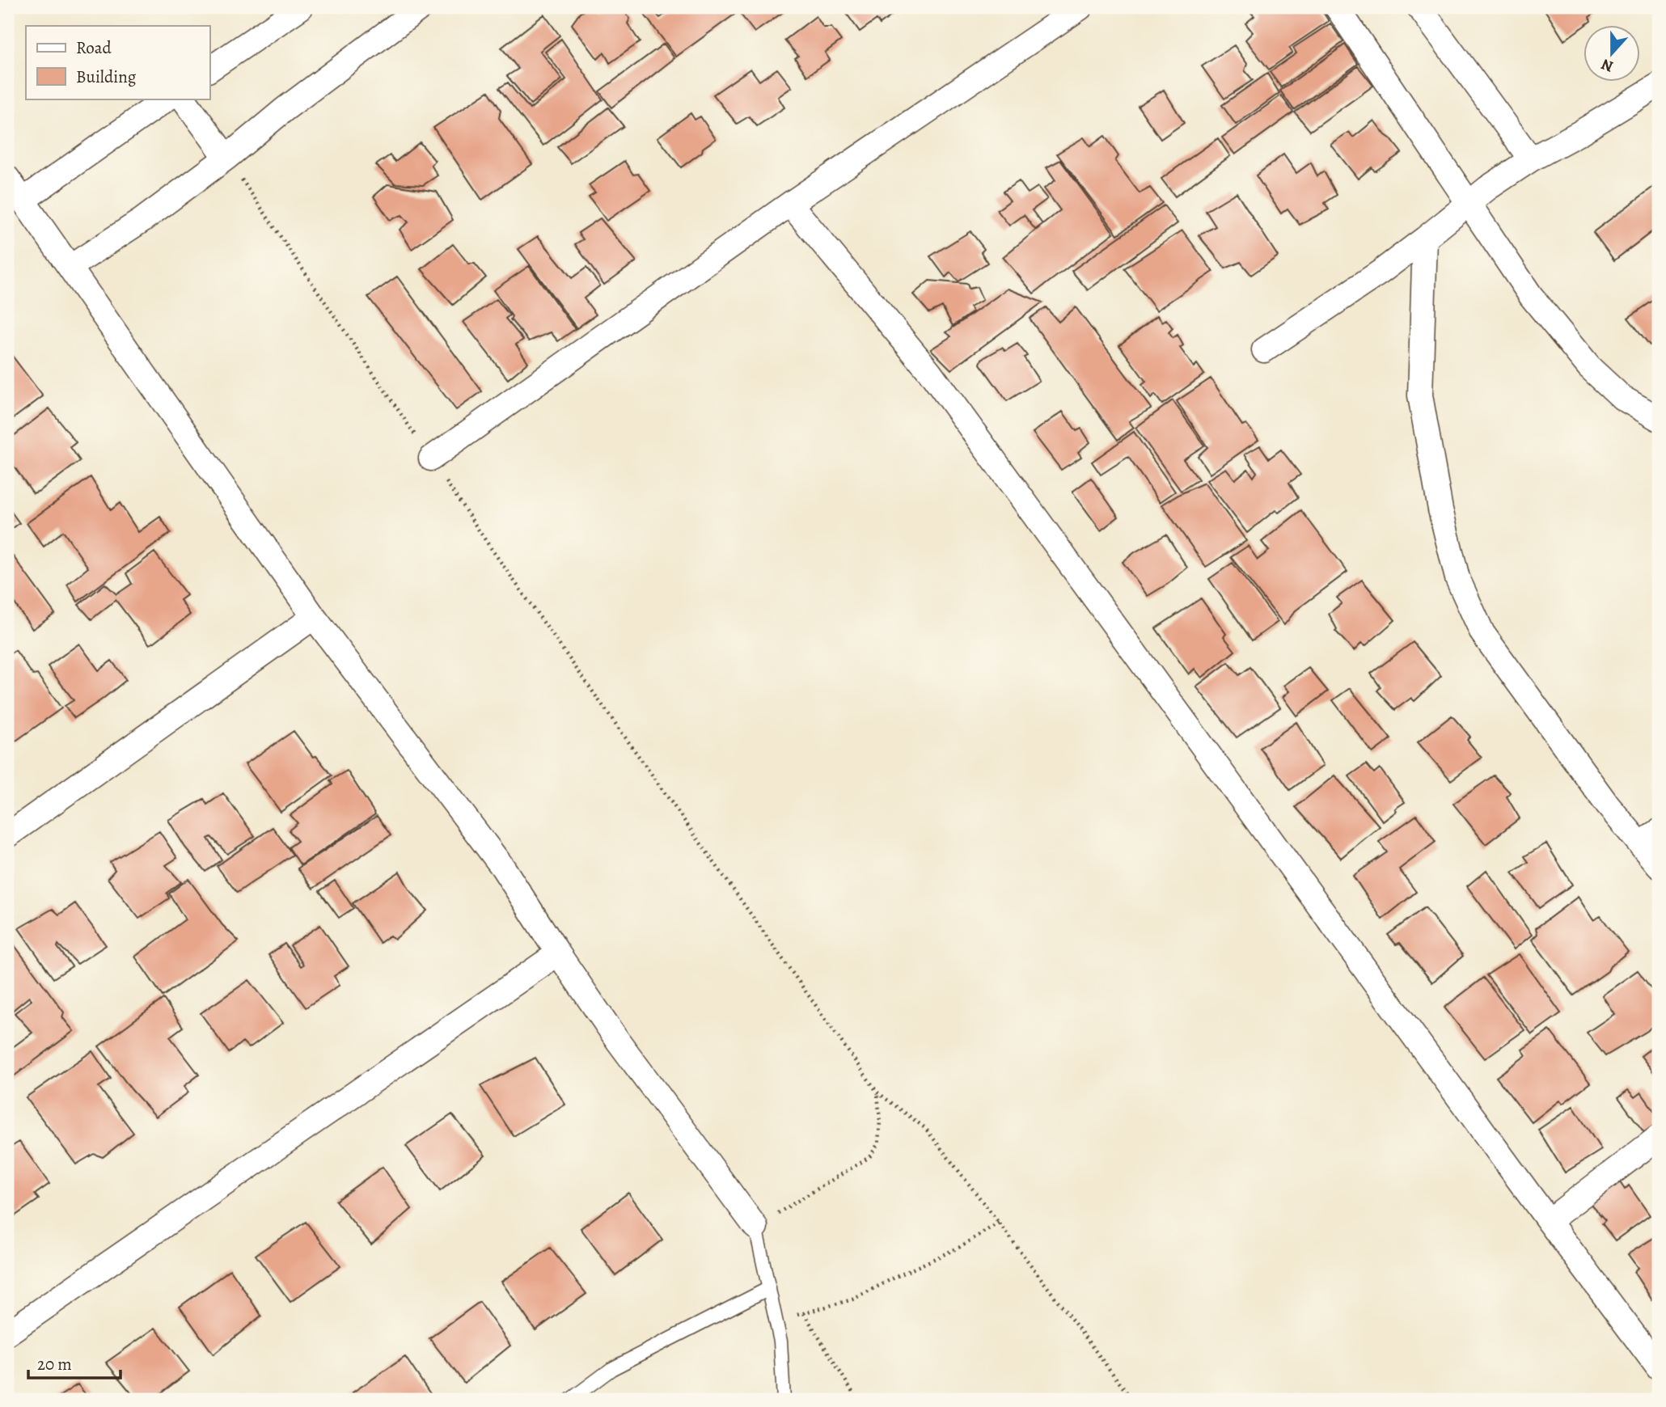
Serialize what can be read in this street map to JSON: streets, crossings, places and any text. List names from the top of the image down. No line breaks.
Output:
{"legend":["Road","Building"],"scale_bar":"20 m","north":"bottom"}
